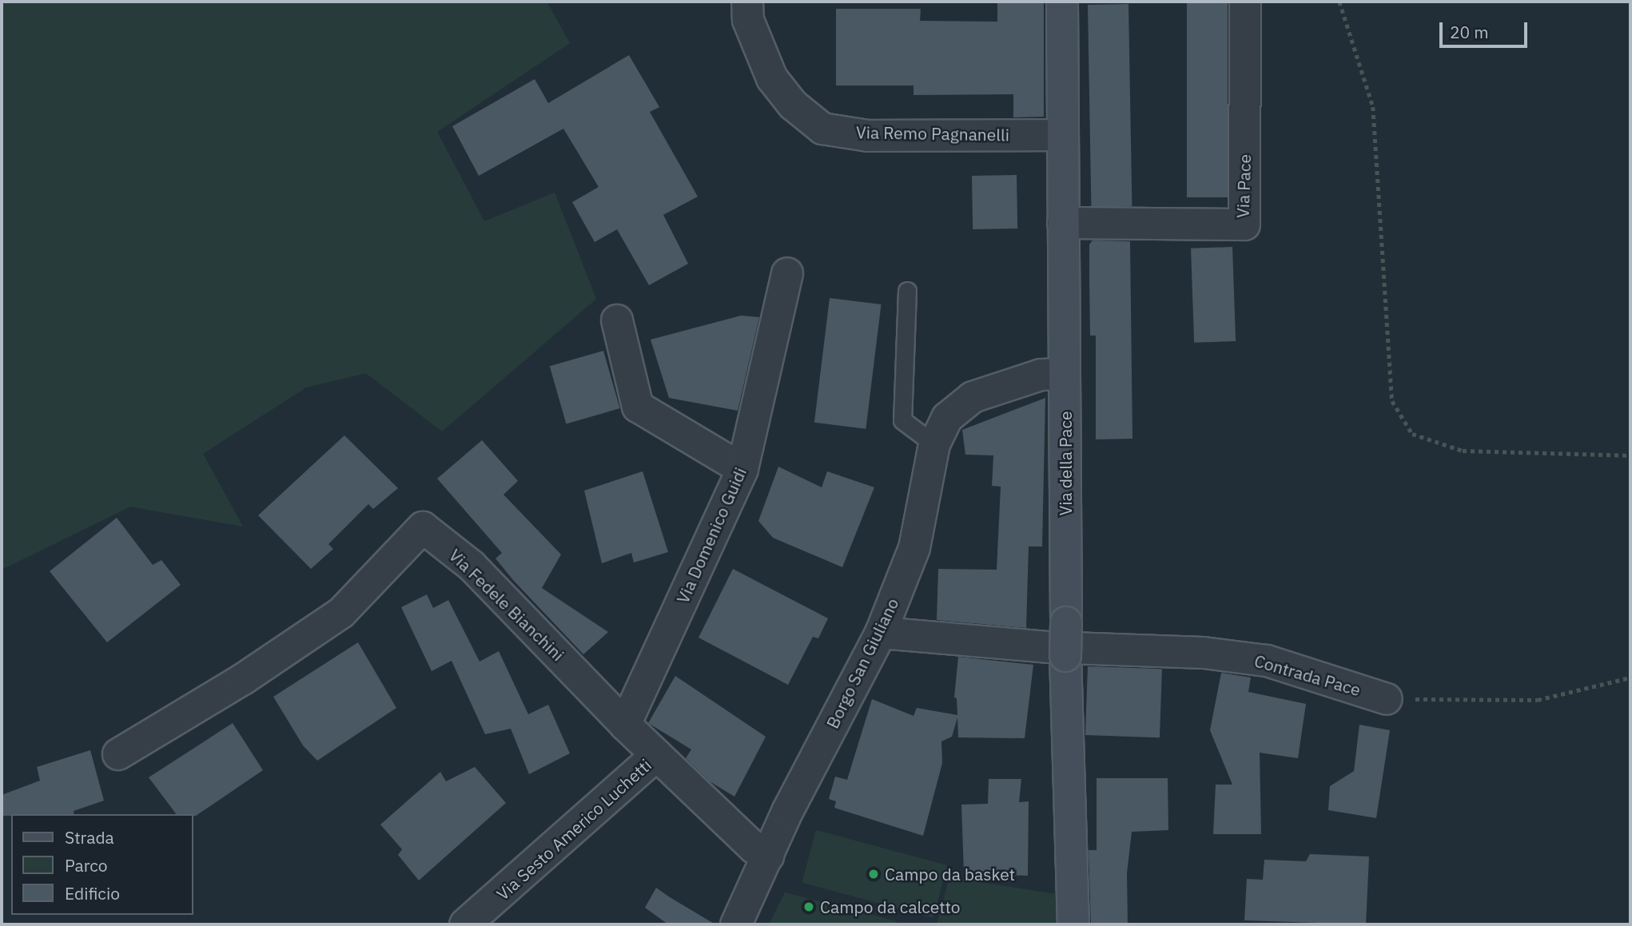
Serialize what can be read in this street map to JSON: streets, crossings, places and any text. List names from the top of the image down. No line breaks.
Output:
{"streets":{"main road":["Via della Pace"],"street":["Via Remo Pagnanelli","Via Pace","Via Domenico Guidi","Via Fedele Bianchini","Borgo San Giuliano","Contrada Pace","Via Sesto Americo Luchetti"]},"crossings":[["Via Remo Pagnanelli","Via della Pace"],["Via Pace","Via della Pace"],["Via della Pace","Borgo San Giuliano"],["Via Domenico Guidi","Via Fedele Bianchini"],["Via Fedele Bianchini","Borgo San Giuliano"],["Via Fedele Bianchini","Via Sesto Americo Luchetti"],["Borgo San Giuliano","Contrada Pace"]],"places":["Campo da basket","Campo da calcetto"],"legend":["Strada","Parco","Edificio"],"scale_bar":"20 m"}
